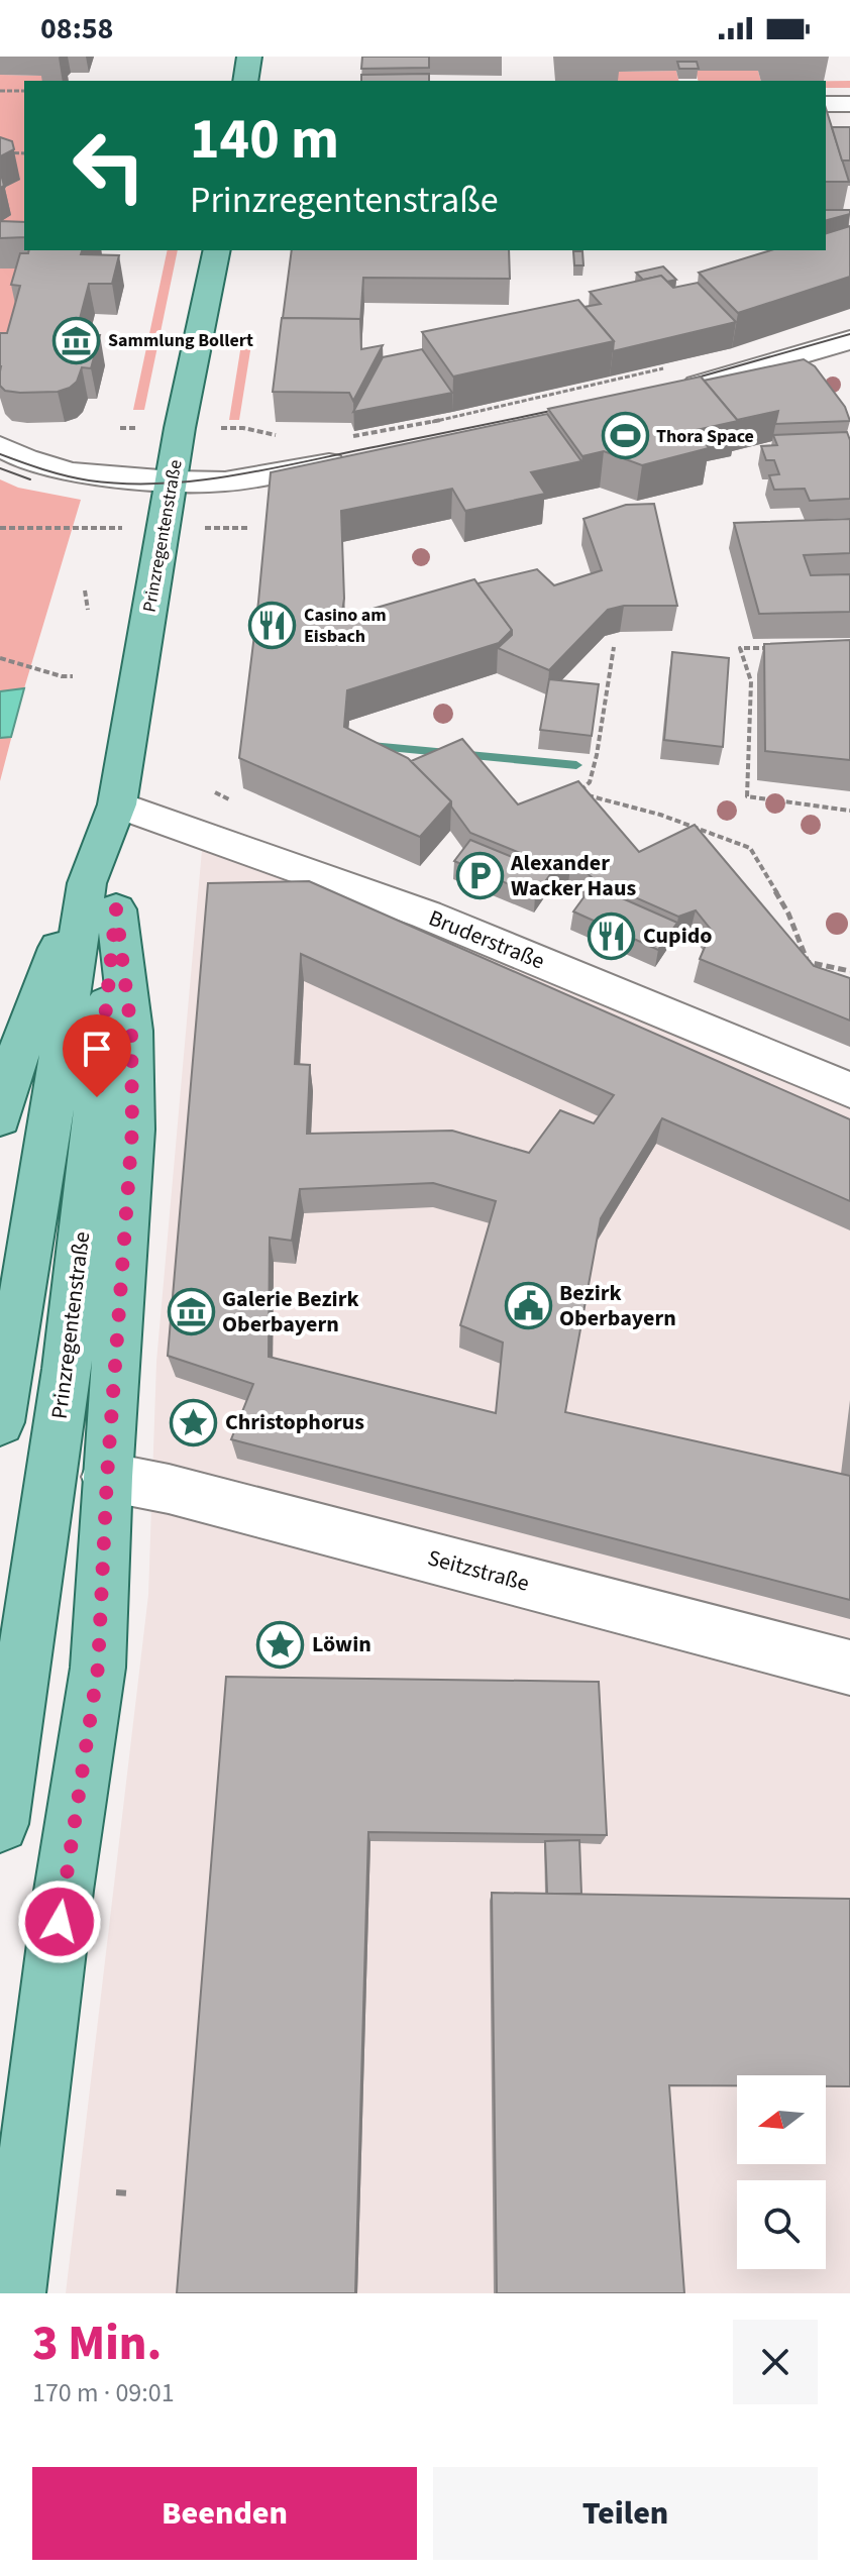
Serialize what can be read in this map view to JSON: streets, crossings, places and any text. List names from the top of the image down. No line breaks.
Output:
{"streets":{"main road":["Prinzregentenstraße"],"street":["Bruderstraße","Seitzstraße"]},"crossings":[["Prinzregentenstraße","Bruderstraße"]],"places":{"museum":["Sammlung Bollert","Galerie Bezirk Oberbayern"],"sports":["Thora Space"],"restaurant":["Casino am Eisbach","Cupido"],"parking":["Alexander Wacker Haus"],"public building":["Bezirk Oberbayern"],"place":["Christophorus","Löwin"]},"north":"left","page":{"status":"08:58","turn":["140 m","Prinzregentenstraße"],"heading":["3 Min.","170 m · 09:01"],"buttons":["Beenden","Teilen"]}}
